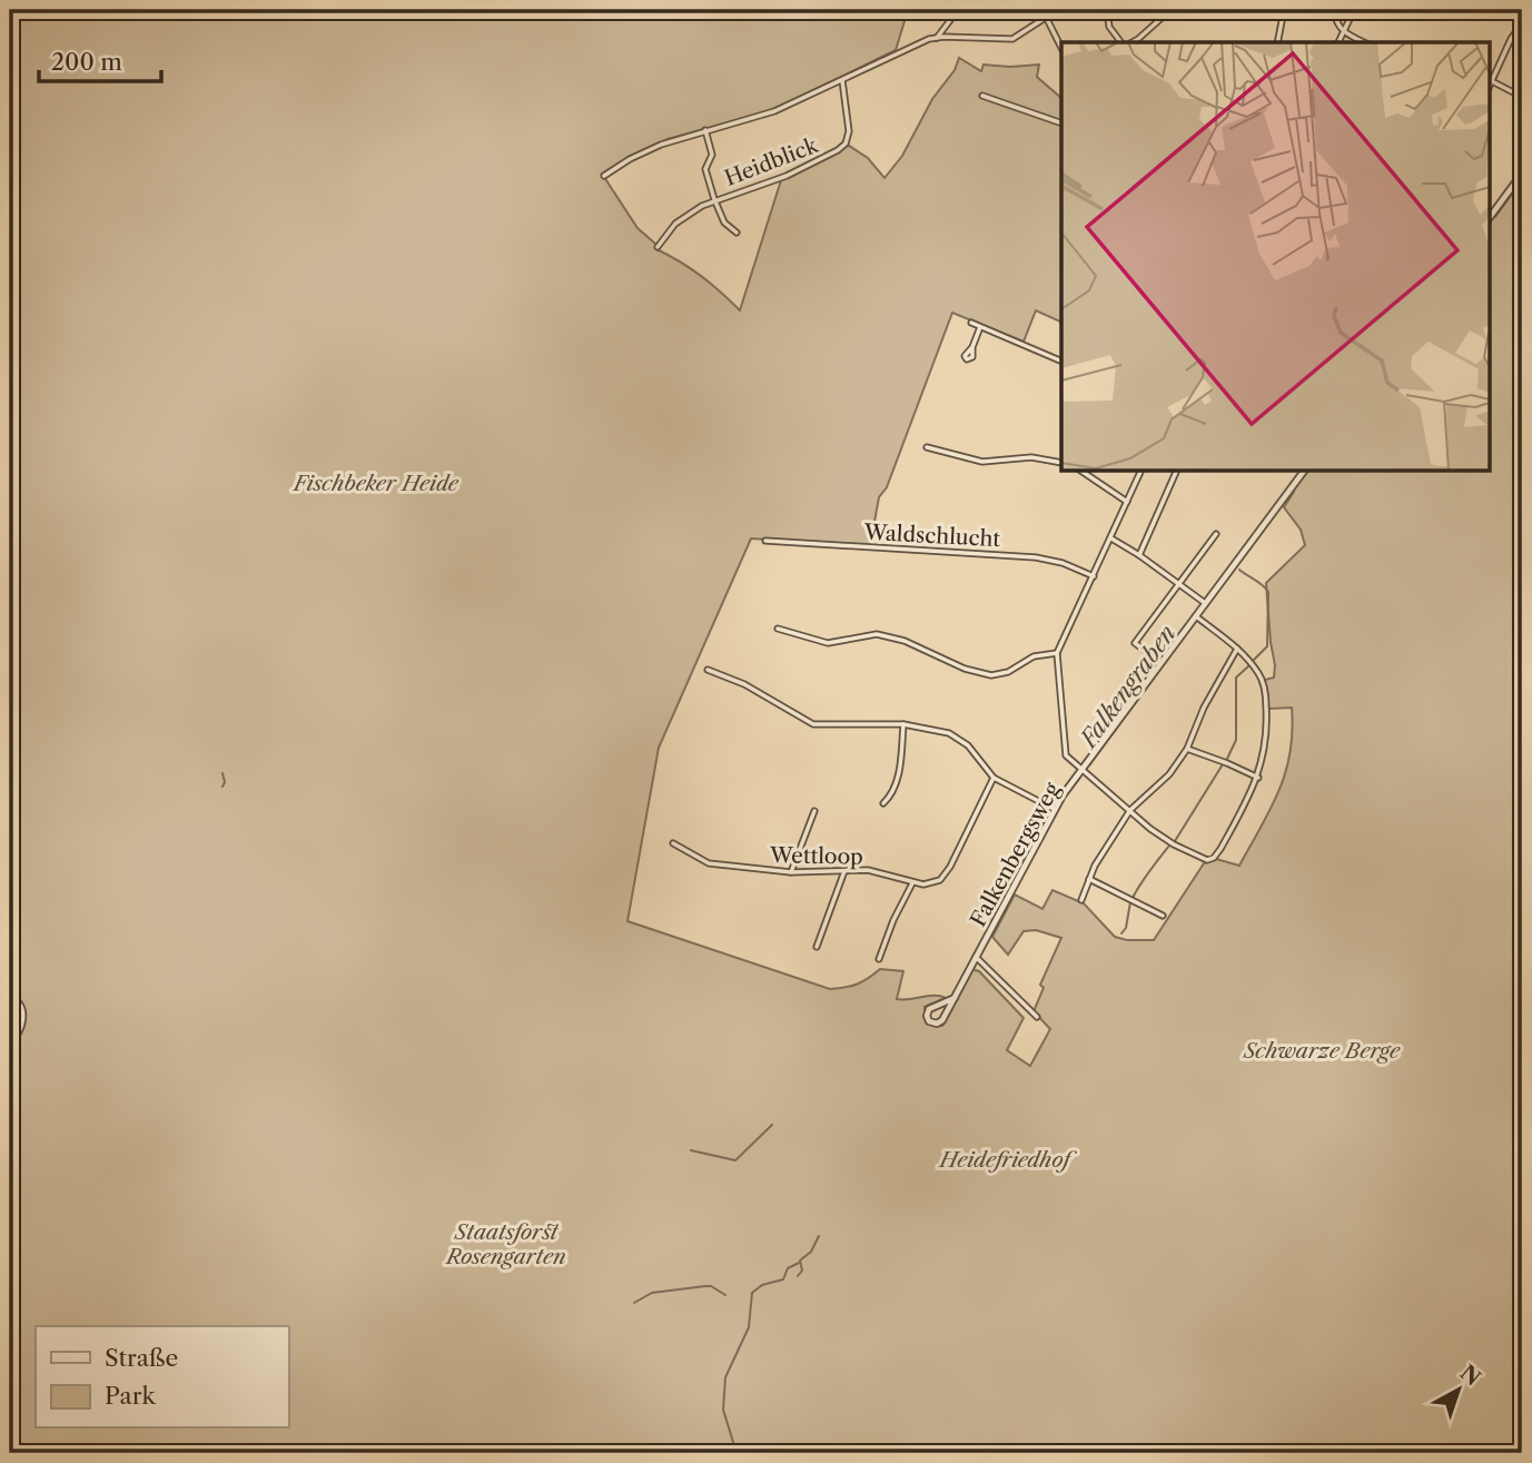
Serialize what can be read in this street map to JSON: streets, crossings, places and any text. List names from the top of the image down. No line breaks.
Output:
{"streets":{"street":["Heidblick","Waldschlucht","Falkenbergsweg","Wettloop"]},"water":["Falkengraben"],"parks":["Fischbeker Heide","Schwarze Berge","Heidefriedhof","Staatsforst Rosengarten"],"legend":["Straße","Park"],"scale_bar":"200 m","north":"top right"}
